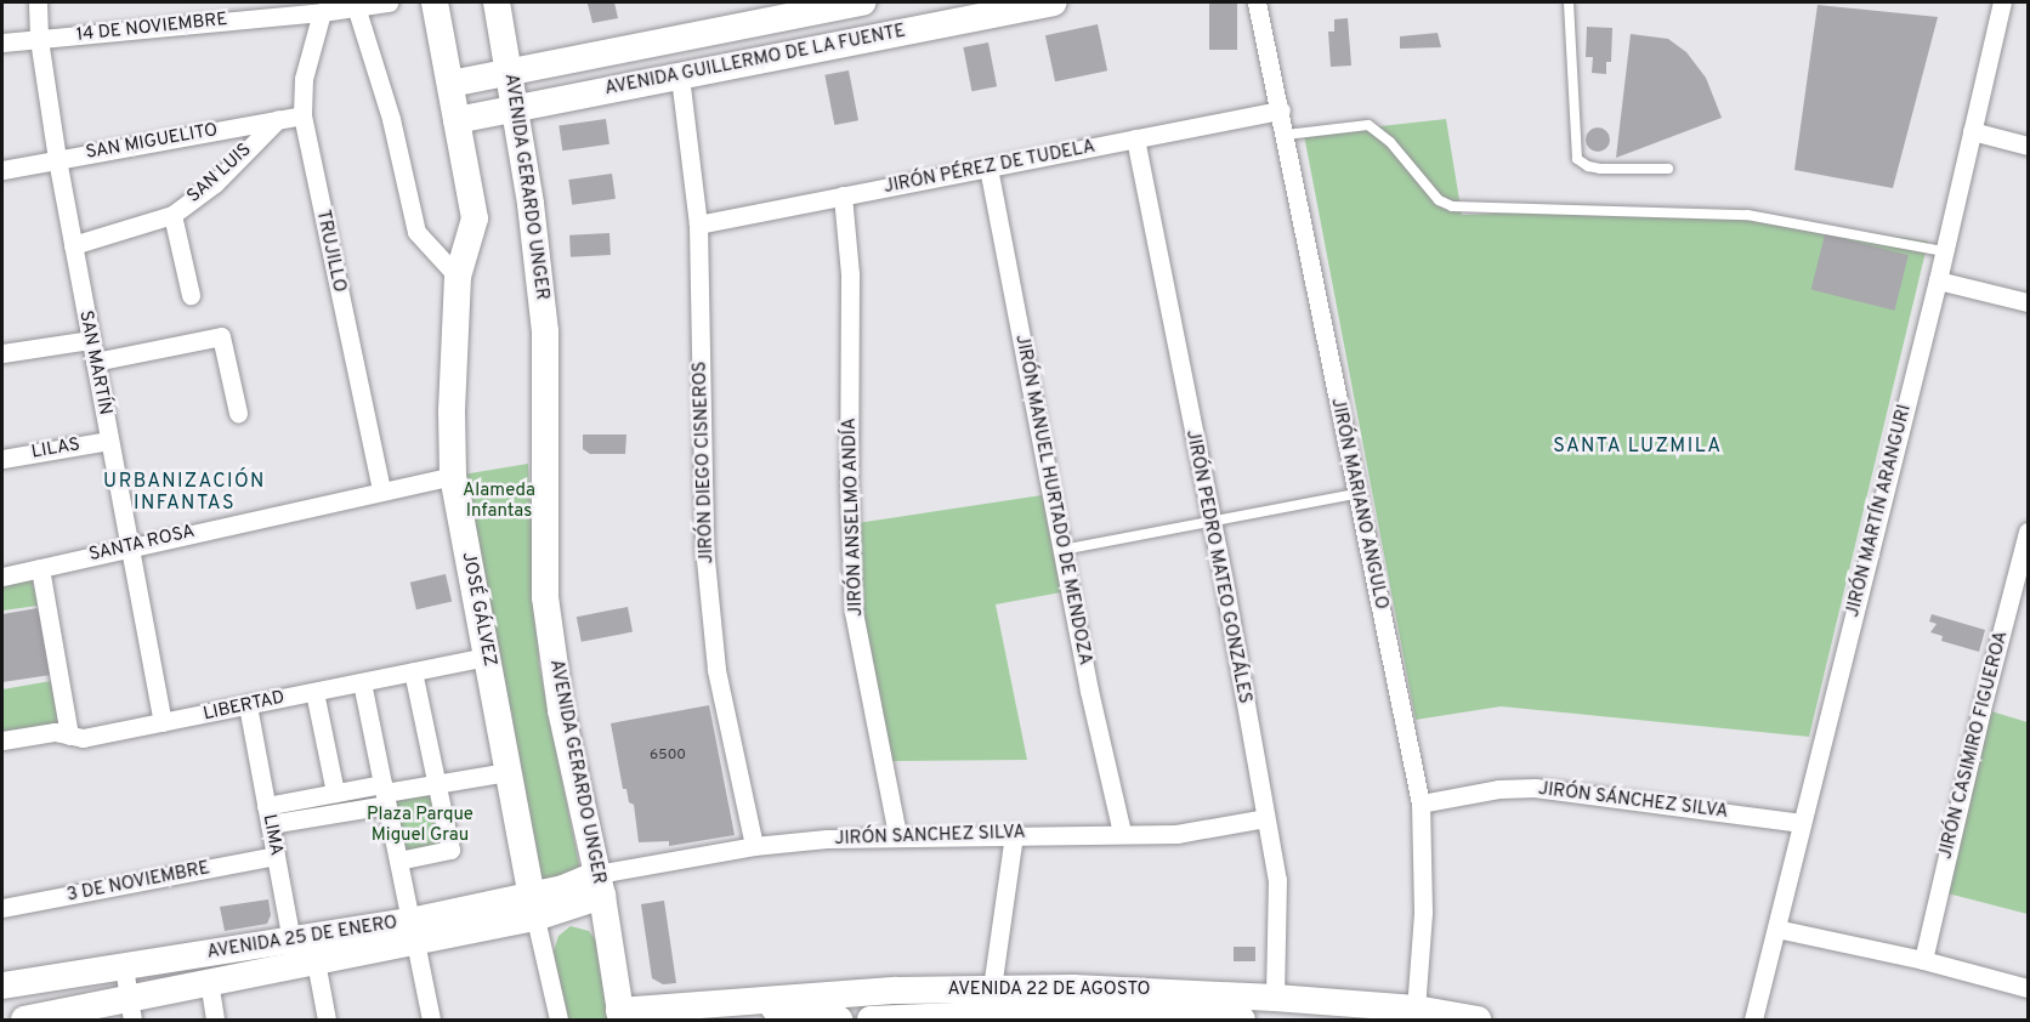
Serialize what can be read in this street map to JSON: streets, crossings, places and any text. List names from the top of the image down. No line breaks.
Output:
{"streets":{"main road":["AVENIDA GUILLERMO DE LA FUENTE","AVENIDA GERARDO UNGER","JOSÉ GÁLVEZ","AVENIDA 25 DE ENERO","AVENIDA 22 DE AGOSTO"],"street":["14 DE NOVIEMBRE","SAN MIGUELITO","JIRÓN PÉREZ DE TUDELA","SAN LUIS","TRUJILLO","SAN MARTÍN","LILAS","JIRÓN DIEGO CISNEROS","JIRÓN MANUEL HURTADO DE MENDOZA","JIRÓN MARIANO ANGULO","JIRÓN MARTÍN ARANGURI","JIRÓN ANSELMO ANDÍA","SANTA ROSA","JIRÓN PEDRO MATEO GONZÁLES","LIBERTAD","JIRÓN CASIMIRO FIGUEROA","JIRÓN SÁNCHEZ SILVA","LIMA","JIRÓN SANCHEZ SILVA","3 DE NOVIEMBRE"]},"crossings":[["14 DE NOVIEMBRE","TRUJILLO"],["14 DE NOVIEMBRE","SAN MARTÍN"],["AVENIDA GUILLERMO DE LA FUENTE","AVENIDA GERARDO UNGER"],["AVENIDA GUILLERMO DE LA FUENTE","JIRÓN DIEGO CISNEROS"],["AVENIDA GUILLERMO DE LA FUENTE","JOSÉ GÁLVEZ"],["SAN MIGUELITO","SAN LUIS"],["SAN MIGUELITO","TRUJILLO"],["SAN MIGUELITO","SAN MARTÍN"],["JIRÓN PÉREZ DE TUDELA","JIRÓN DIEGO CISNEROS"],["JIRÓN PÉREZ DE TUDELA","JIRÓN MANUEL HURTADO DE MENDOZA"],["JIRÓN PÉREZ DE TUDELA","JIRÓN MARIANO ANGULO"],["JIRÓN PÉREZ DE TUDELA","JIRÓN ANSELMO ANDÍA"],["JIRÓN PÉREZ DE TUDELA","JIRÓN PEDRO MATEO GONZÁLES"],["SAN LUIS","SAN MARTÍN"],["AVENIDA GERARDO UNGER","JIRÓN SANCHEZ SILVA"],["AVENIDA GERARDO UNGER","AVENIDA 25 DE ENERO"],["AVENIDA GERARDO UNGER","AVENIDA 22 DE AGOSTO"],["TRUJILLO","SANTA ROSA"],["SAN MARTÍN","LILAS"],["SAN MARTÍN","SANTA ROSA"],["SAN MARTÍN","LIBERTAD"],["JIRÓN DIEGO CISNEROS","JIRÓN SANCHEZ SILVA"],["JIRÓN MANUEL HURTADO DE MENDOZA","JIRÓN SANCHEZ SILVA"],["JIRÓN MARIANO ANGULO","JIRÓN SÁNCHEZ SILVA"],["JIRÓN MARIANO ANGULO","AVENIDA 22 DE AGOSTO"],["JIRÓN MARTÍN ARANGURI","JIRÓN SÁNCHEZ SILVA"],["JIRÓN ANSELMO ANDÍA","JIRÓN SANCHEZ SILVA"],["SANTA ROSA","JOSÉ GÁLVEZ"],["JIRÓN PEDRO MATEO GONZÁLES","JIRÓN SANCHEZ SILVA"],["JIRÓN PEDRO MATEO GONZÁLES","AVENIDA 22 DE AGOSTO"],["JOSÉ GÁLVEZ","LIBERTAD"],["JOSÉ GÁLVEZ","AVENIDA 25 DE ENERO"],["LIBERTAD","LIMA"],["LIMA","3 DE NOVIEMBRE"],["LIMA","AVENIDA 25 DE ENERO"],["JIRÓN SANCHEZ SILVA","AVENIDA 25 DE ENERO"]],"districts":["SANTA LUZMILA","URBANIZACIÓN INFANTAS"],"parks":["Alameda Infantas","Plaza Parque Miguel Grau"],"house_numbers":["6500"]}
